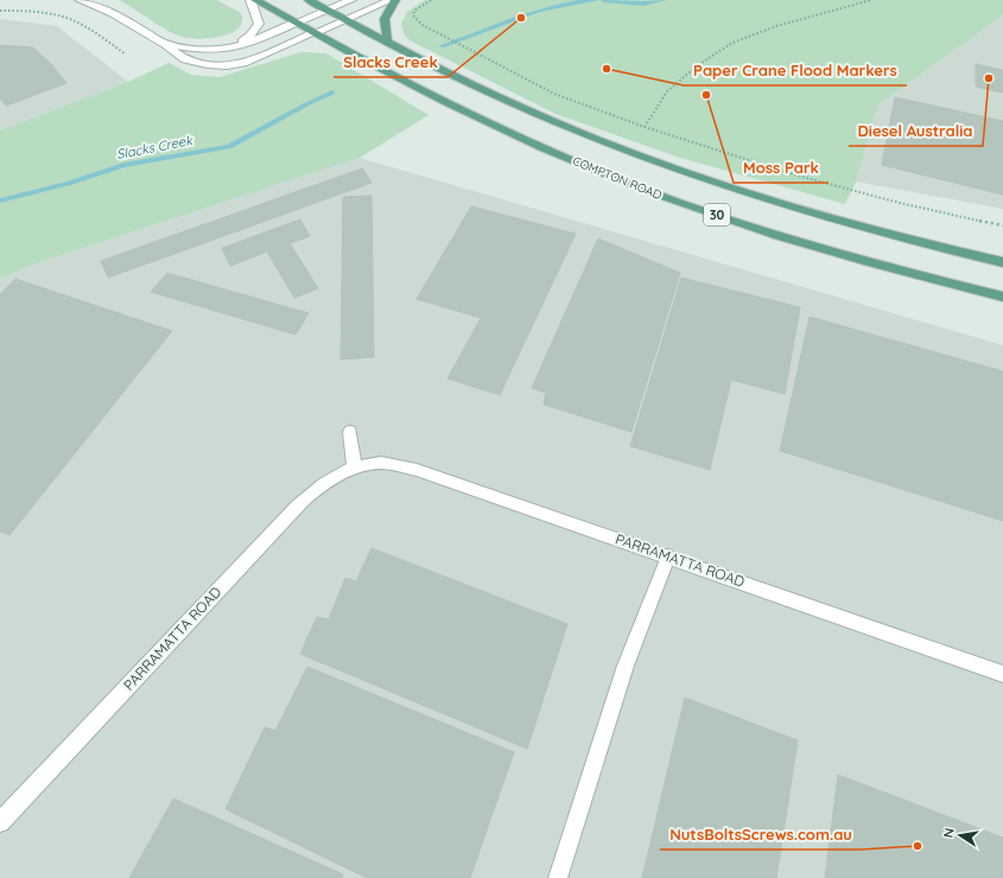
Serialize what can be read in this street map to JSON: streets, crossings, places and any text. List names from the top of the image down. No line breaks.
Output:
{"streets":{"main road":["COMPTON ROAD","30"],"street":["PARRAMATTA ROAD"]},"water":["Slacks Creek"],"places":["Slacks Creek","Paper Crane Flood Markers","Diesel Australia","Moss Park","NutsBoltsScrews.com.au"],"north":"left"}
